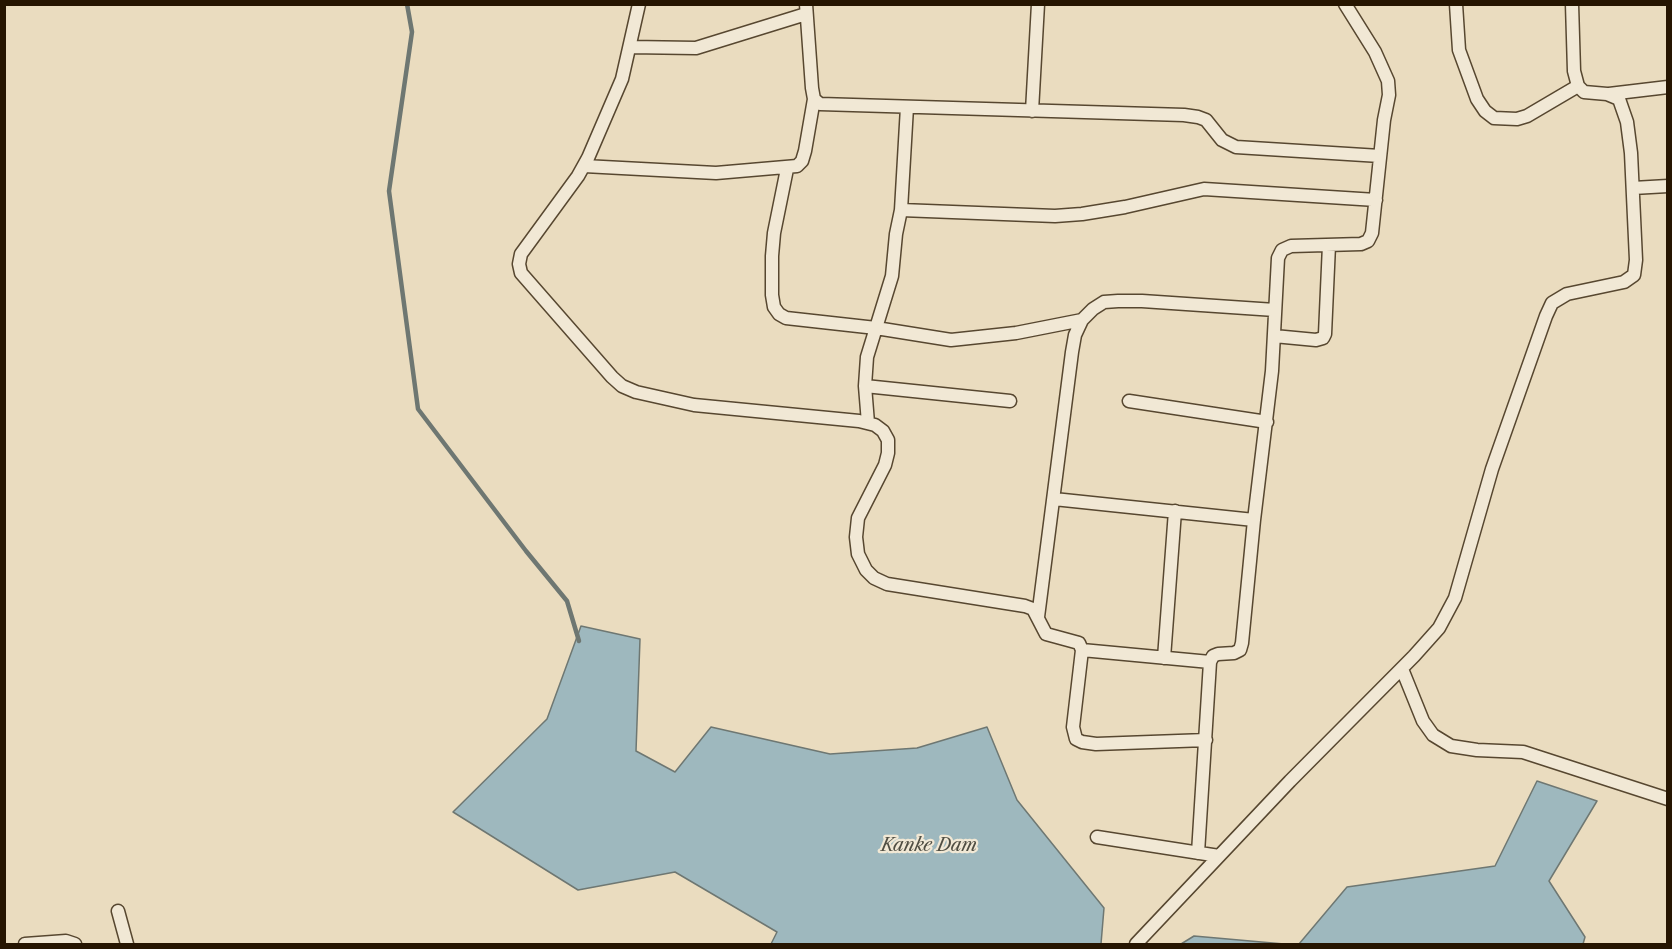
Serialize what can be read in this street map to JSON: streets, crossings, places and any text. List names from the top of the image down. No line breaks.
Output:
{"water":["Kanke Dam"]}
